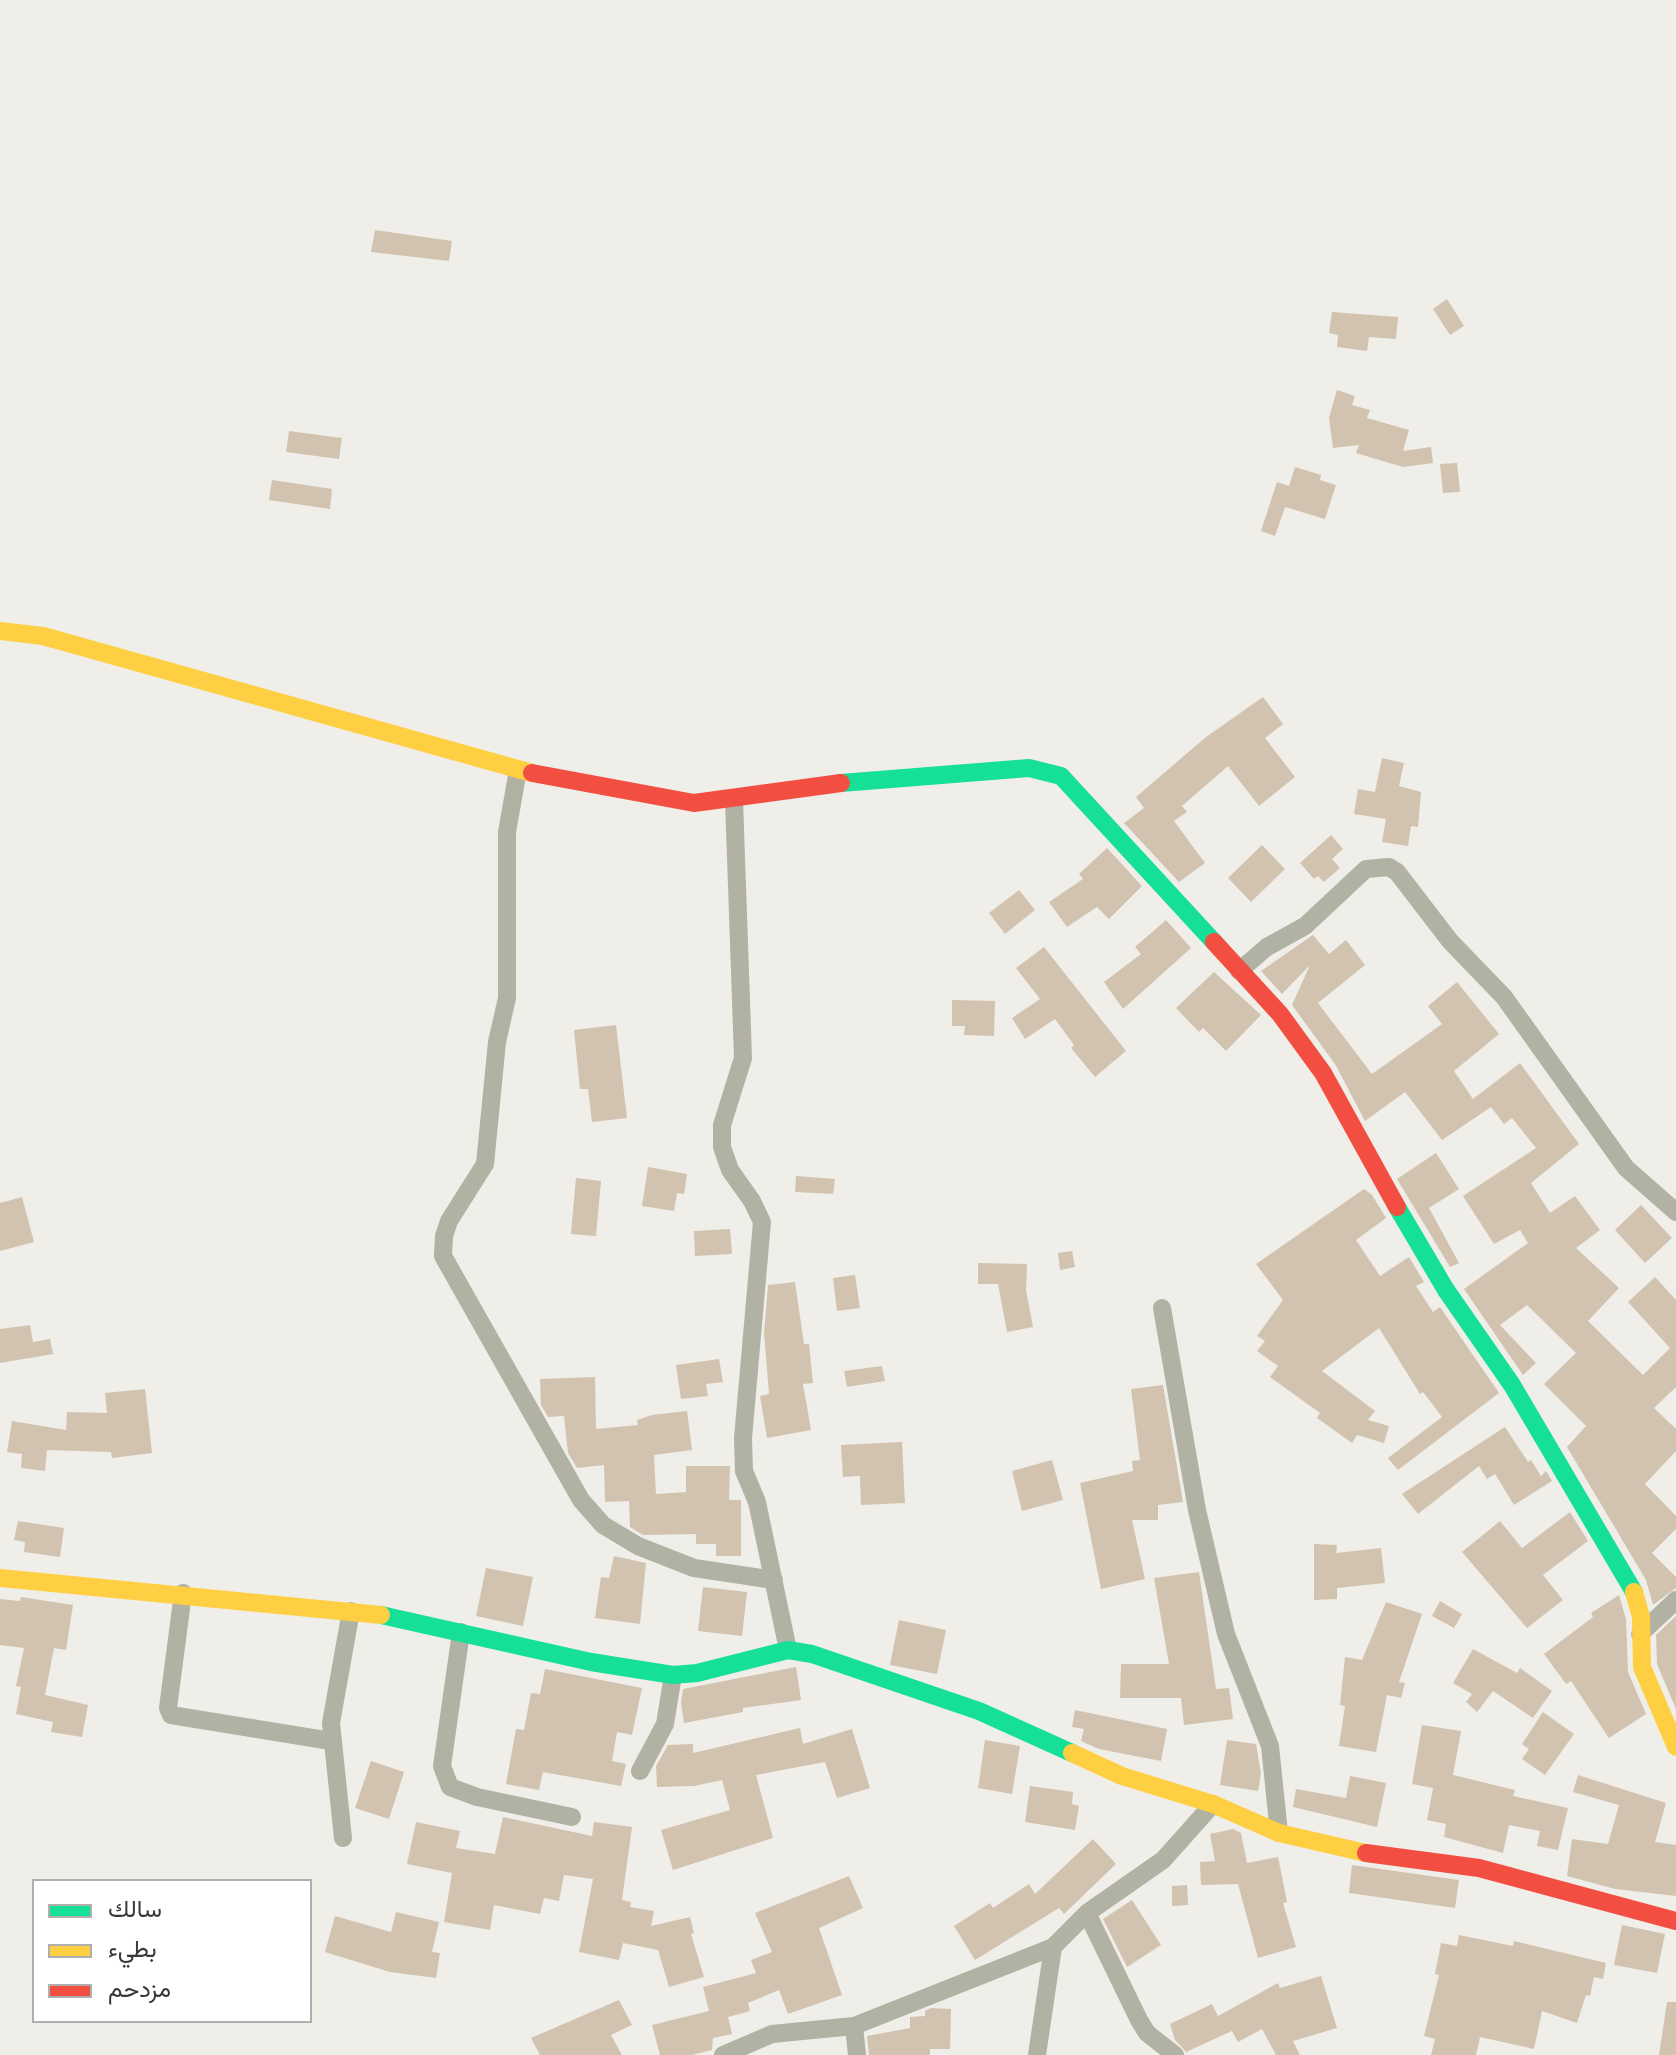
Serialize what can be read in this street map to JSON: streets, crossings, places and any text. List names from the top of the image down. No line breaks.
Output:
{"legend":["سالك","بطيء","مزدحم"]}
